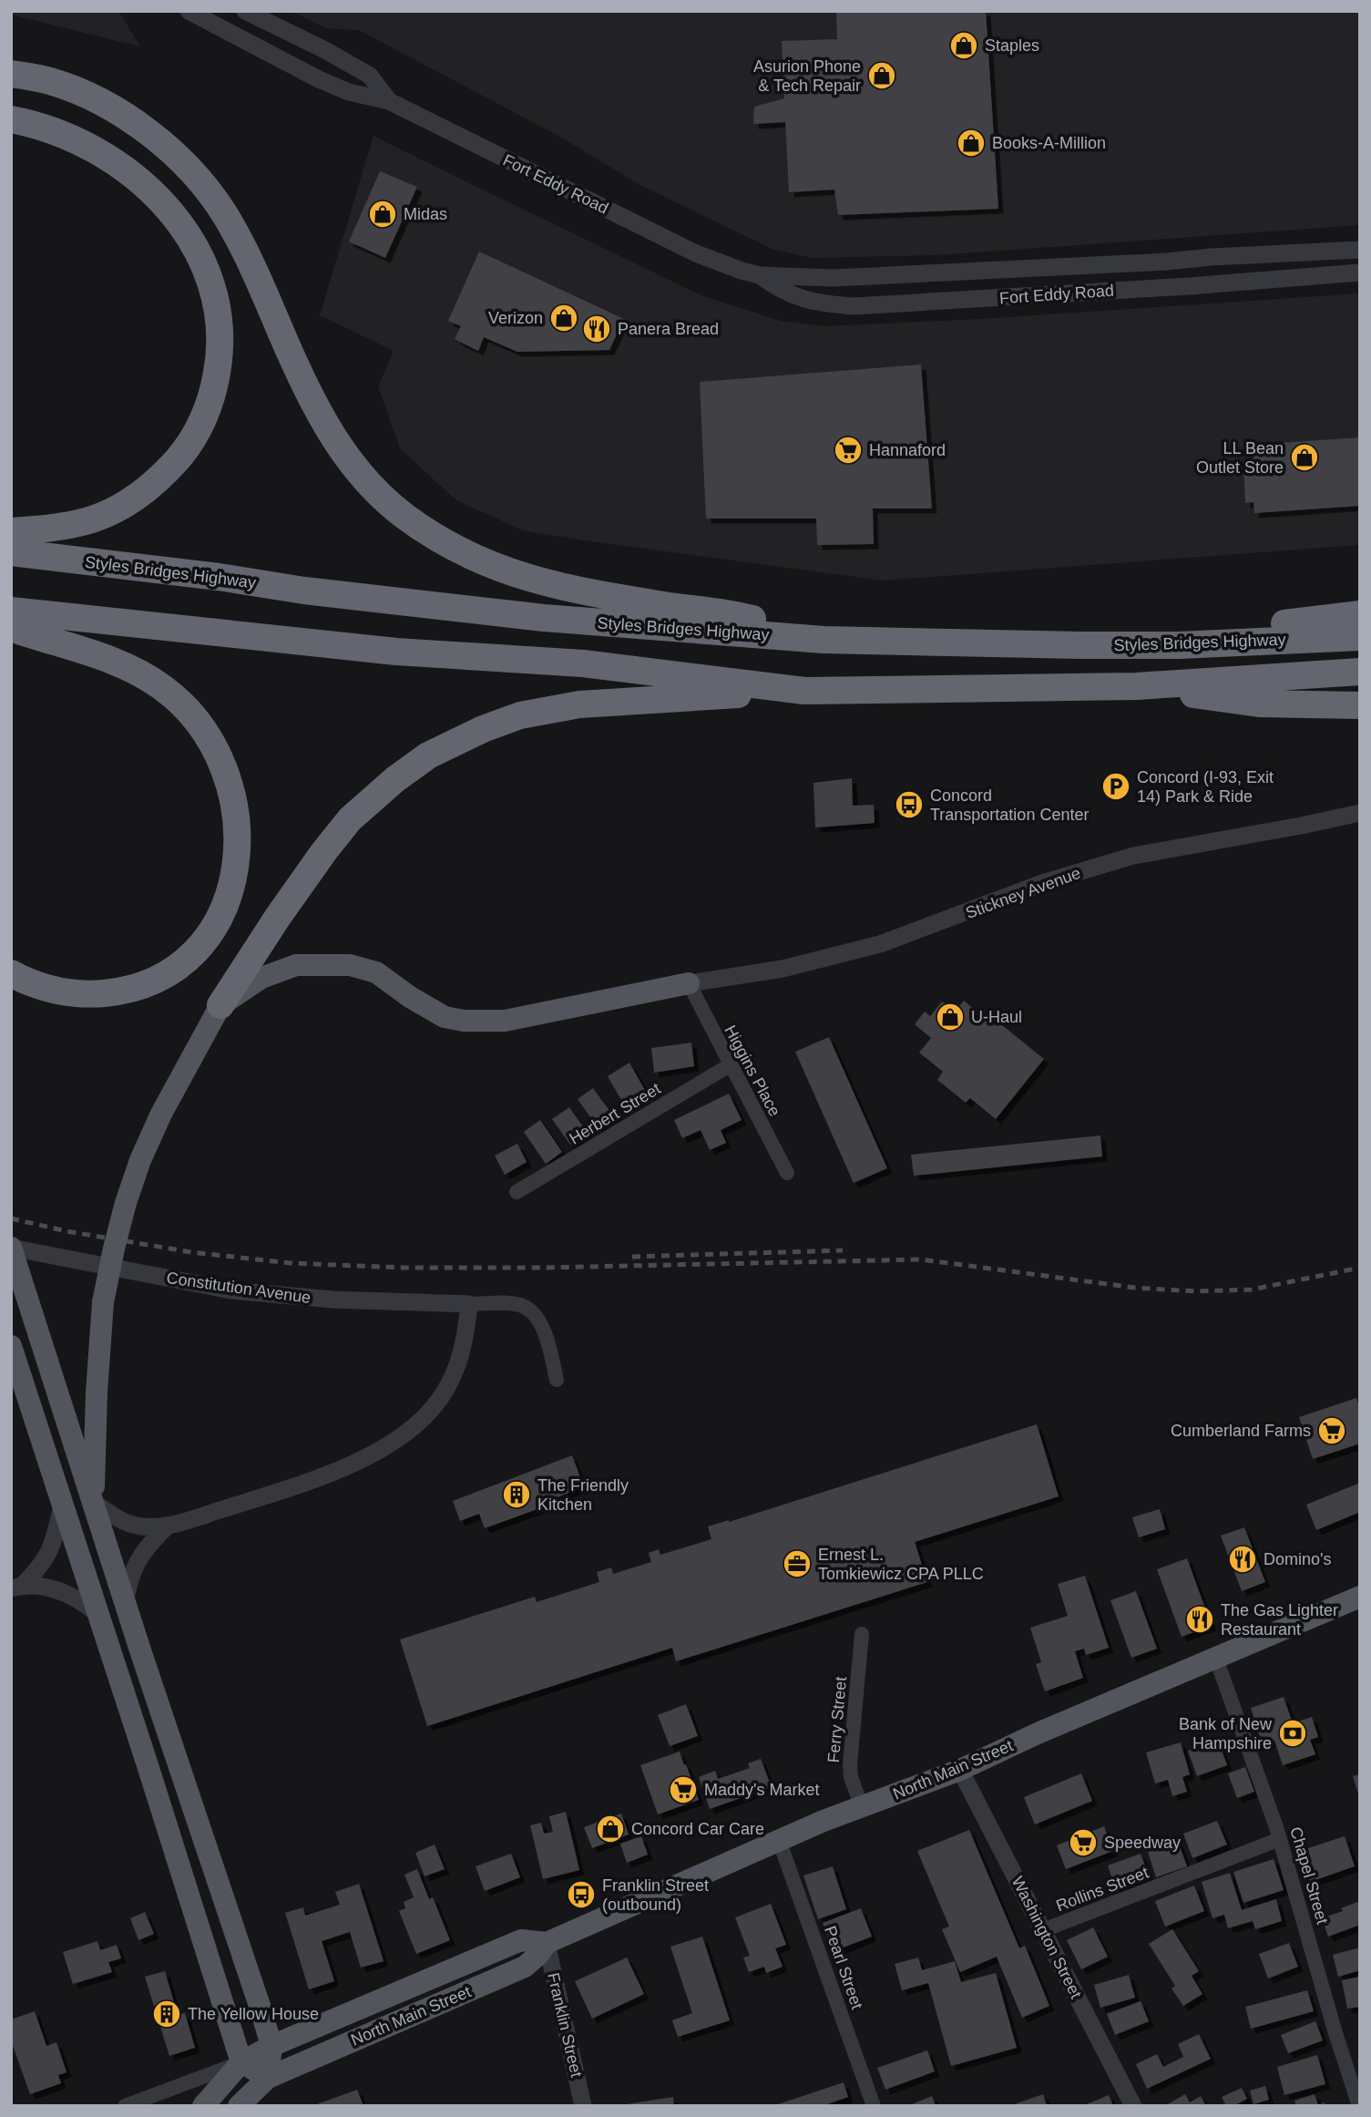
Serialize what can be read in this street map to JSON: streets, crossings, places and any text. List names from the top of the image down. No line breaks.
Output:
{"streets":{"highway":["Styles Bridges Highway"],"main road":["North Main Street"],"street":["Fort Eddy Road","Stickney Avenue","Higgins Place","Herbert Street","Constitution Avenue","Ferry Street","Chapel Street","Rollins Street","Washington Street","Pearl Street","Franklin Street"]},"crossings":[["Stickney Avenue","Higgins Place"],["Higgins Place","Herbert Street"],["Ferry Street","North Main Street"],["North Main Street","Chapel Street"],["North Main Street","Washington Street"],["North Main Street","Pearl Street"],["North Main Street","Franklin Street"],["Chapel Street","Rollins Street"],["Rollins Street","Washington Street"]],"places":{"shop":["Staples","Asurion Phone & Tech Repair","Books-A-Million","Midas","Verizon","LL Bean Outlet Store","U-Haul","Concord Car Care"],"restaurant":["Panera Bread","Domino's","The Gas Lighter Restaurant"],"supermarket":["Hannaford","Cumberland Farms","Maddy's Market","Speedway"],"parking":["Concord (I-93, Exit 14) Park & Ride"],"bus stop":["Concord Transportation Center","Franklin Street (outbound)"],"building":["The Friendly Kitchen","The Yellow House"],"office":["Ernest L. Tomkiewicz CPA PLLC"],"bank":["Bank of New Hampshire"]}}
